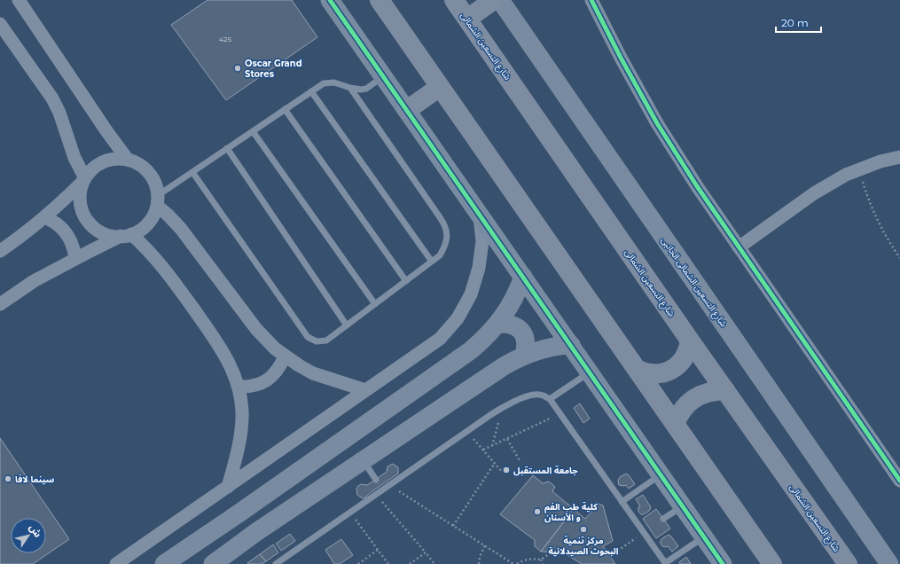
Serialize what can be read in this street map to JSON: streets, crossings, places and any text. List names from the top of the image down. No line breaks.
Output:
{"streets":{"main road":["شارع التسعين الشمالى"],"street":["شارع التسعين الشمالى الجانبى"]},"places":["Oscar Grand Stores","جامعة المستقبل","سينما لافا","كلية طب الفم و الأسنان","مركز تنمية البحوث الصيدلانية"],"house_numbers":["425"],"scale_bar":"20 m","north":"top right"}
